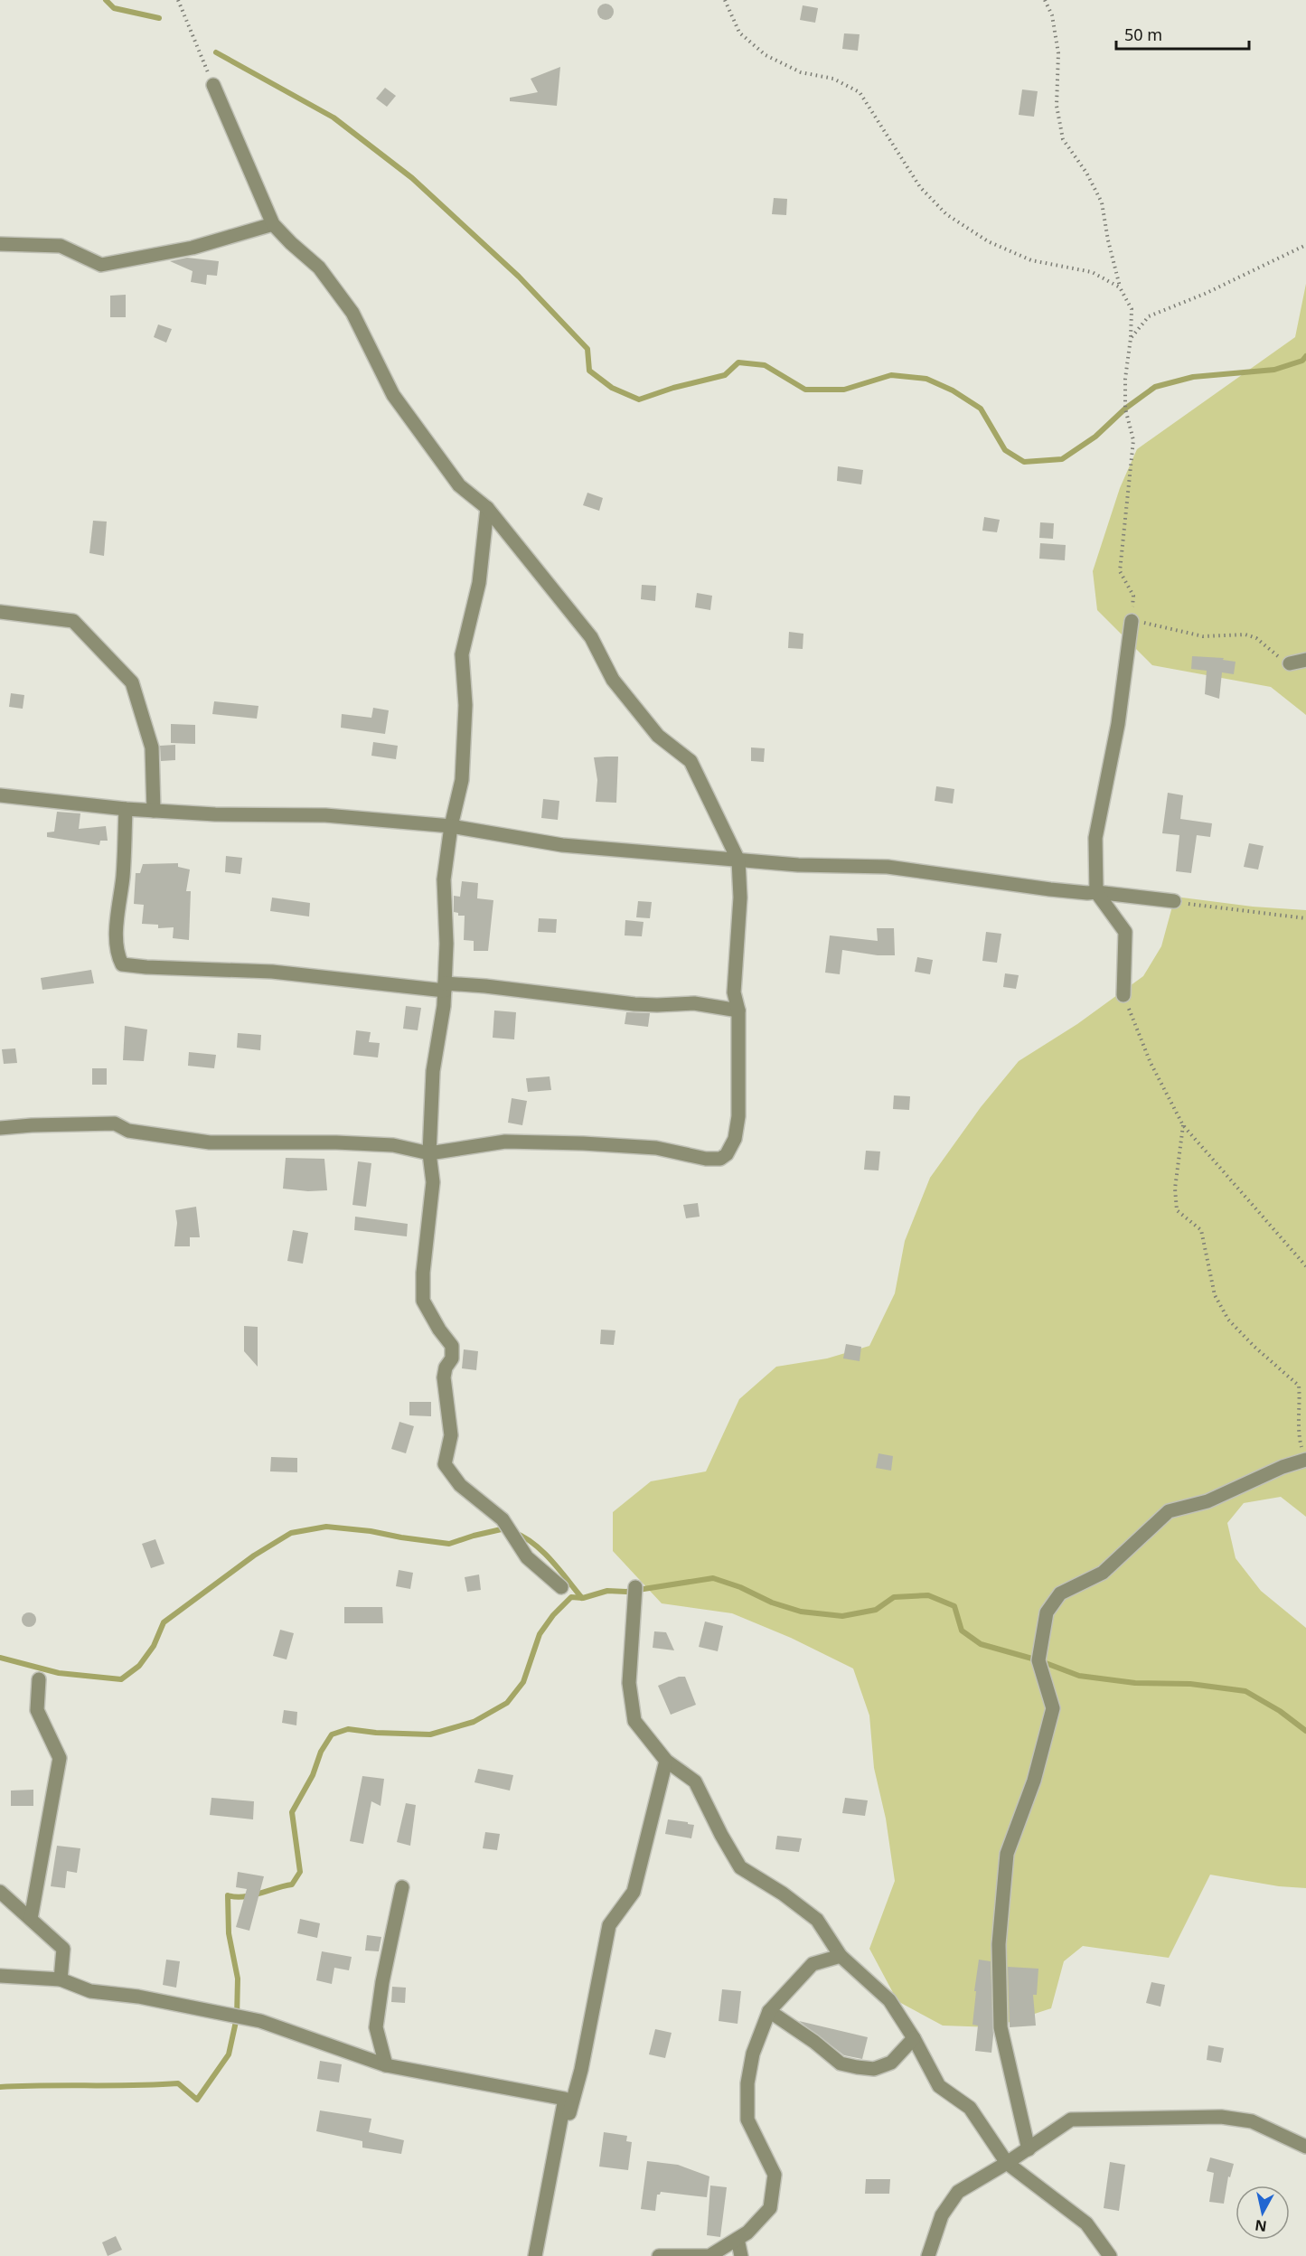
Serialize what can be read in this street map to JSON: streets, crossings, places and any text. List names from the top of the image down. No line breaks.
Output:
{"scale_bar":"50 m","north":"bottom"}
